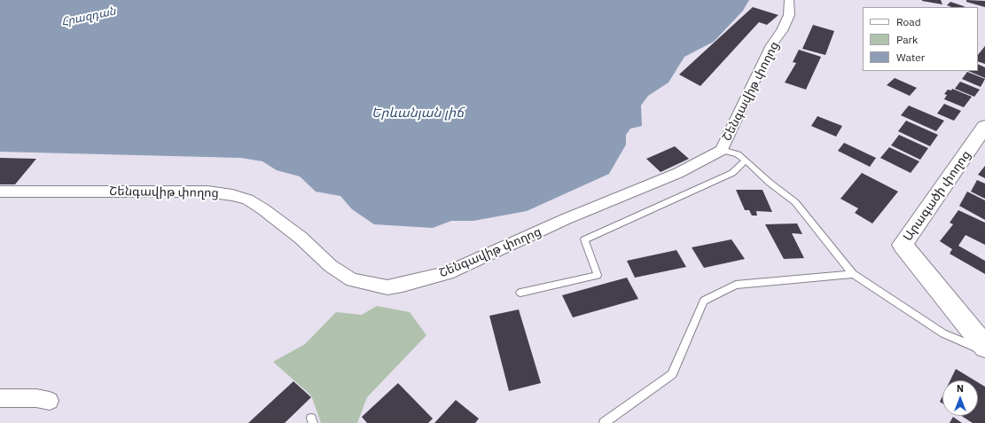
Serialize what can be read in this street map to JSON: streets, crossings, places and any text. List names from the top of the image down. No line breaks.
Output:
{"streets":{"street":["Շենգավիթ փողոց","Արագածի փողոց"]},"water":["Հրազդան","Երևանյան լիճ"],"legend":["Road","Park","Water"],"north":"top"}
